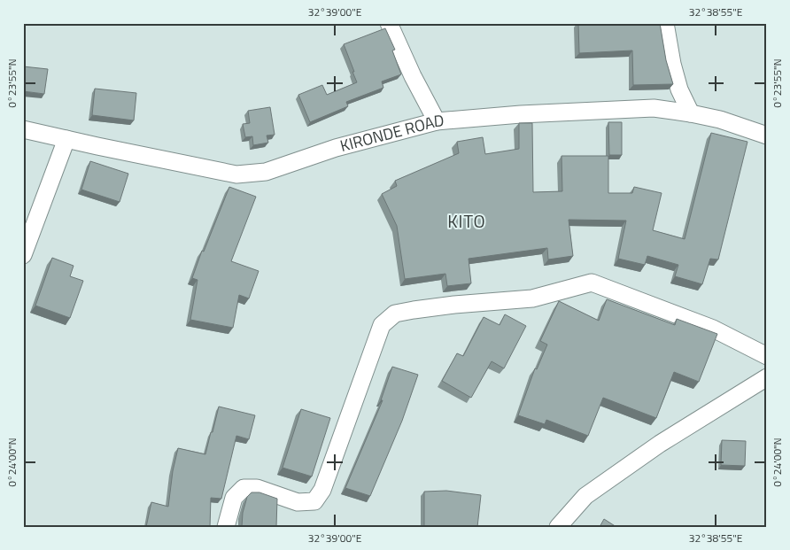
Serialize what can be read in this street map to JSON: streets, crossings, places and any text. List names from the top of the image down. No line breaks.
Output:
{"streets":{"street":["KIRONDE ROAD"]},"districts":["KITO"],"coordinates":["32°39'00\"E","32°38'55\"E","0°23'55\"N","0°24'00\"N"]}
